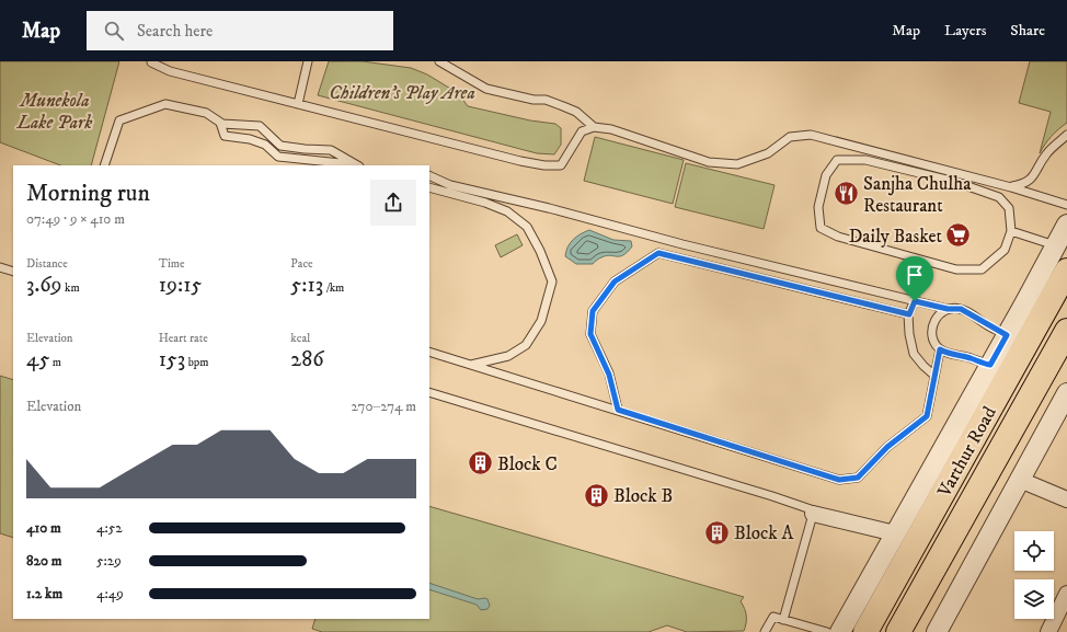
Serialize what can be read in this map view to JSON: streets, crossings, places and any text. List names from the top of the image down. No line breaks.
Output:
{"streets":{"main road":["Varthur Road"]},"parks":["Children's Play Area","Munekola Lake Park"],"places":{"restaurant":["Sanjha Chulha Restaurant"],"supermarket":["Daily Basket"],"building":["Block C","Block B","Block A"]},"page":{"header":"Map","search":"Search here","nav":["Map","Layers","Share"],"heading":["Morning run","07:49 · 9 × 410 m"],"stats":[["Distance","3.69 km"],["Time","19:15"],["Pace","5:13 /km"],["Elevation","45 m"],["Heart rate","153 bpm"],["kcal","286"]],"chart":["Elevation","270–274 m"],"list":[{"name":"410 m","note":"4:52"},{"name":"820 m","note":"5:29"},{"name":"1.2 km","note":"4:49"}]}}
